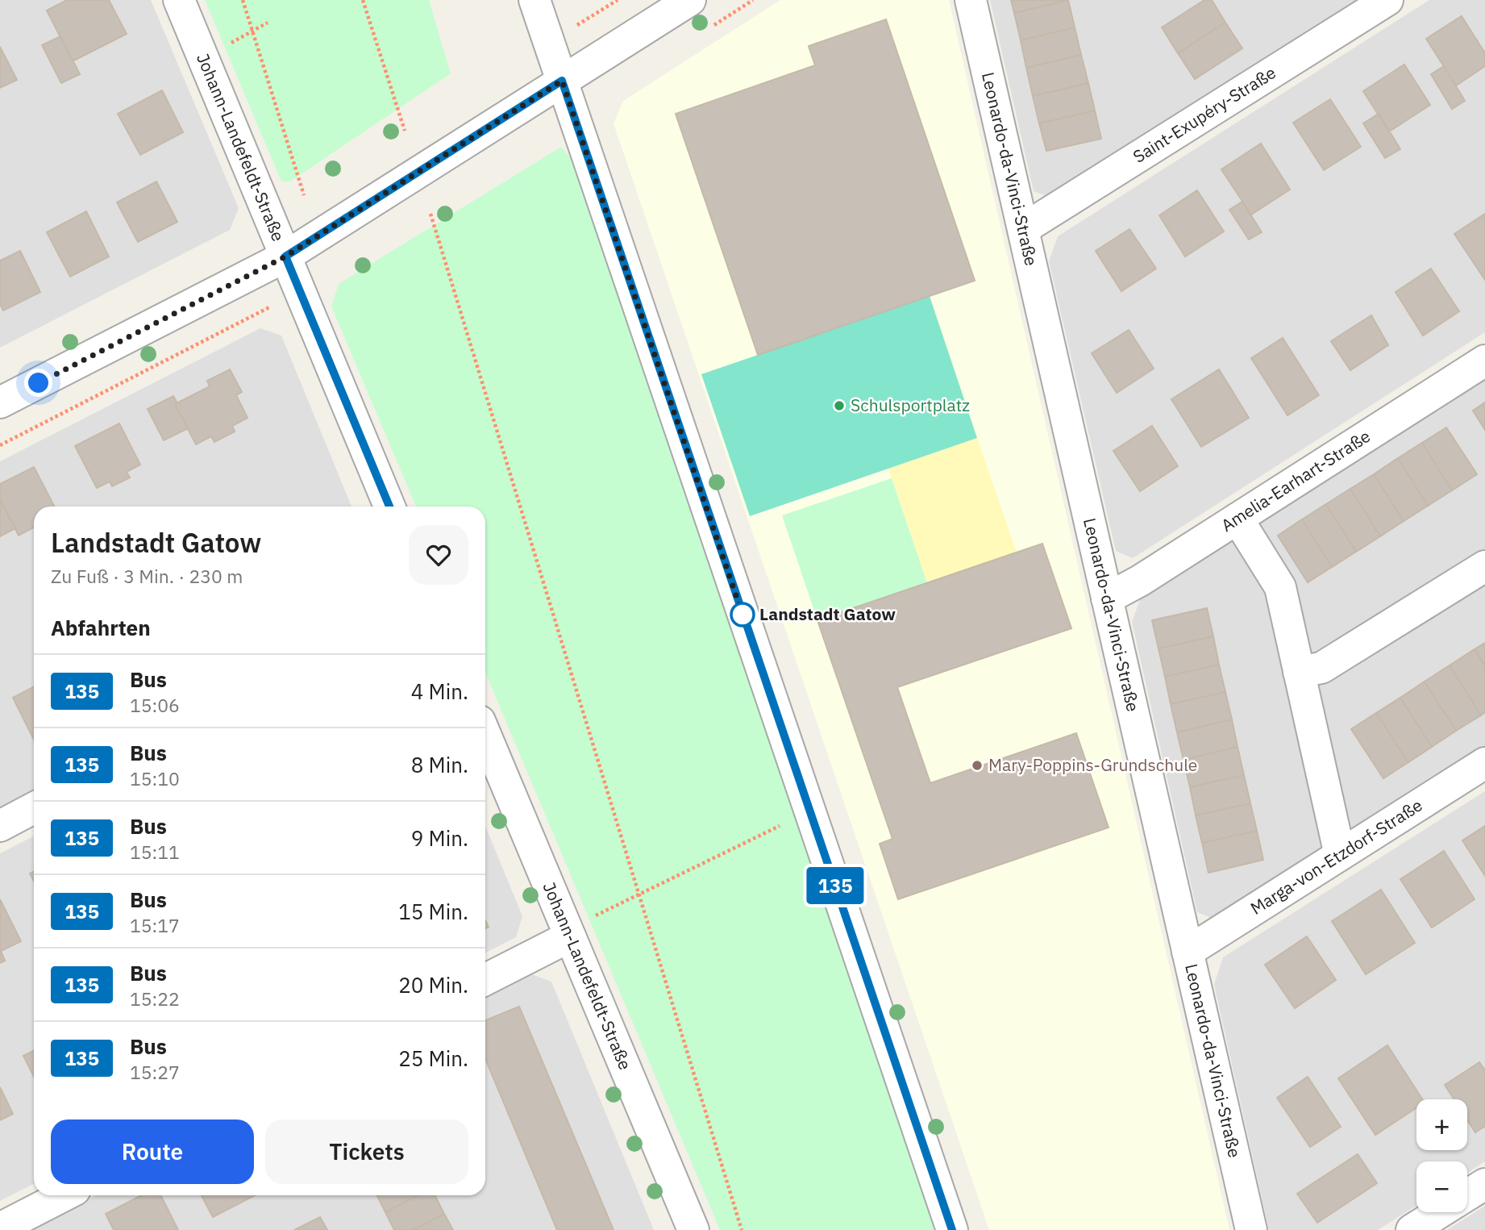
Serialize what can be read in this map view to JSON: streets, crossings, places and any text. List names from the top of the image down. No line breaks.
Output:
{"streets":{"street":["Saint-Exupéry-Straße","Johann-Landefeldt-Straße","Leonardo-da-Vinci-Straße","Amelia-Earhart-Straße","Marga-von-Etzdorf-Straße"]},"crossings":[["Saint-Exupéry-Straße","Leonardo-da-Vinci-Straße"],["Leonardo-da-Vinci-Straße","Amelia-Earhart-Straße"],["Leonardo-da-Vinci-Straße","Marga-von-Etzdorf-Straße"]],"places":["Schulsportplatz","Landstadt Gatow","Mary-Poppins-Grundschule"],"lines":["bus line 135"],"page":{"on_map":"135","heading":[["Landstadt Gatow","Zu Fuß · 3 Min. · 230 m"],"Abfahrten"],"list":[{"mark":"135","name":"Bus","note":"15:06","value":"4 Min."},{"mark":"135","name":"Bus","note":"15:10","value":"8 Min."},{"mark":"135","name":"Bus","note":"15:11","value":"9 Min."},{"mark":"135","name":"Bus","note":"15:17","value":"15 Min."},{"mark":"135","name":"Bus","note":"15:22","value":"20 Min."},{"mark":"135","name":"Bus","note":"15:27","value":"25 Min."}],"map_buttons":["+","−"],"buttons":["Route","Tickets"]}}
